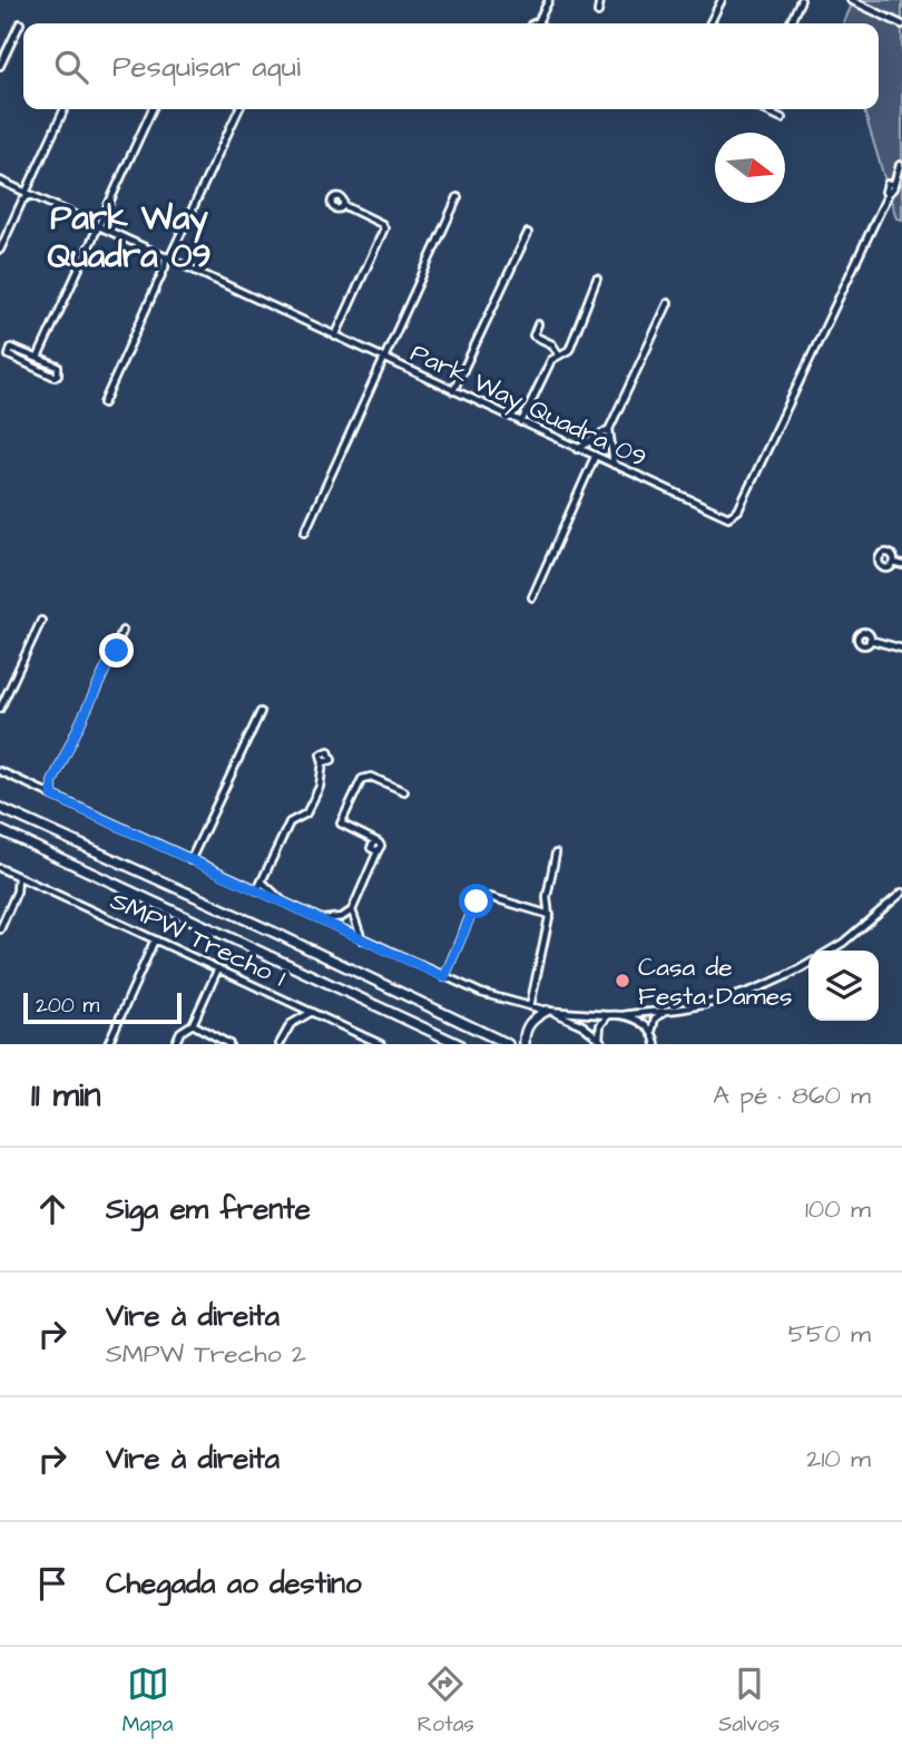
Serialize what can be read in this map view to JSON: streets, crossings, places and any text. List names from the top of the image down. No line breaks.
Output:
{"streets":{"street":["Park Way Quadra 09","SMPW Trecho 1"]},"districts":["Park Way Quadra 09"],"places":["Casa de Festa Dames"],"scale_bar":"200 m","north":"right","page":{"search":"Pesquisar aqui","scale":"200 m","heading":["11 min","A pé · 860 m"],"list":[["Siga em frente","100 m"],["Vire à direita","SMPW Trecho 2","550 m"],["Vire à direita","210 m"],"Chegada ao destino"],"nav":["Mapa","Rotas","Salvos"]}}
